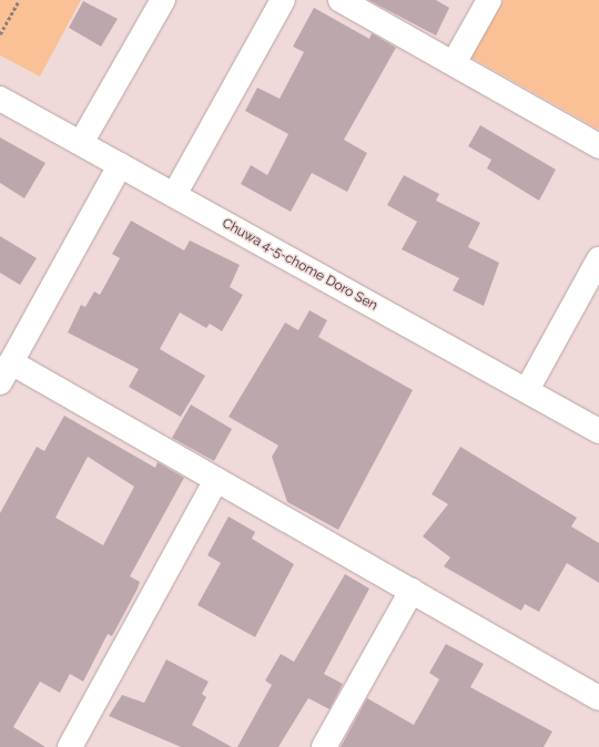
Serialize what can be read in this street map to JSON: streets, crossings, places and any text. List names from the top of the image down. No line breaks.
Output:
{"streets":{"street":["Chuwa 4-5-chome Doro Sen"]}}
